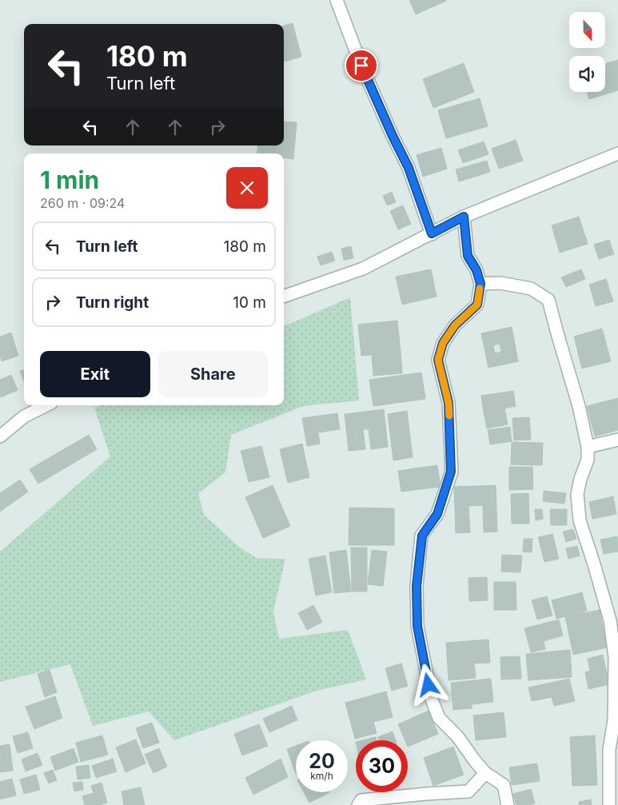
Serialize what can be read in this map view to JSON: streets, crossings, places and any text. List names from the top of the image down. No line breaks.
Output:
{"north":"bottom","page":{"turn":["180 m","Turn left"],"heading":["1 min","260 m · 09:24"],"list":[{"name":"Turn left","value":"180 m"},{"name":"Turn right","value":"10 m"}],"buttons":["Exit","Share"],"speed":"20 km/h","limit":"30"}}
